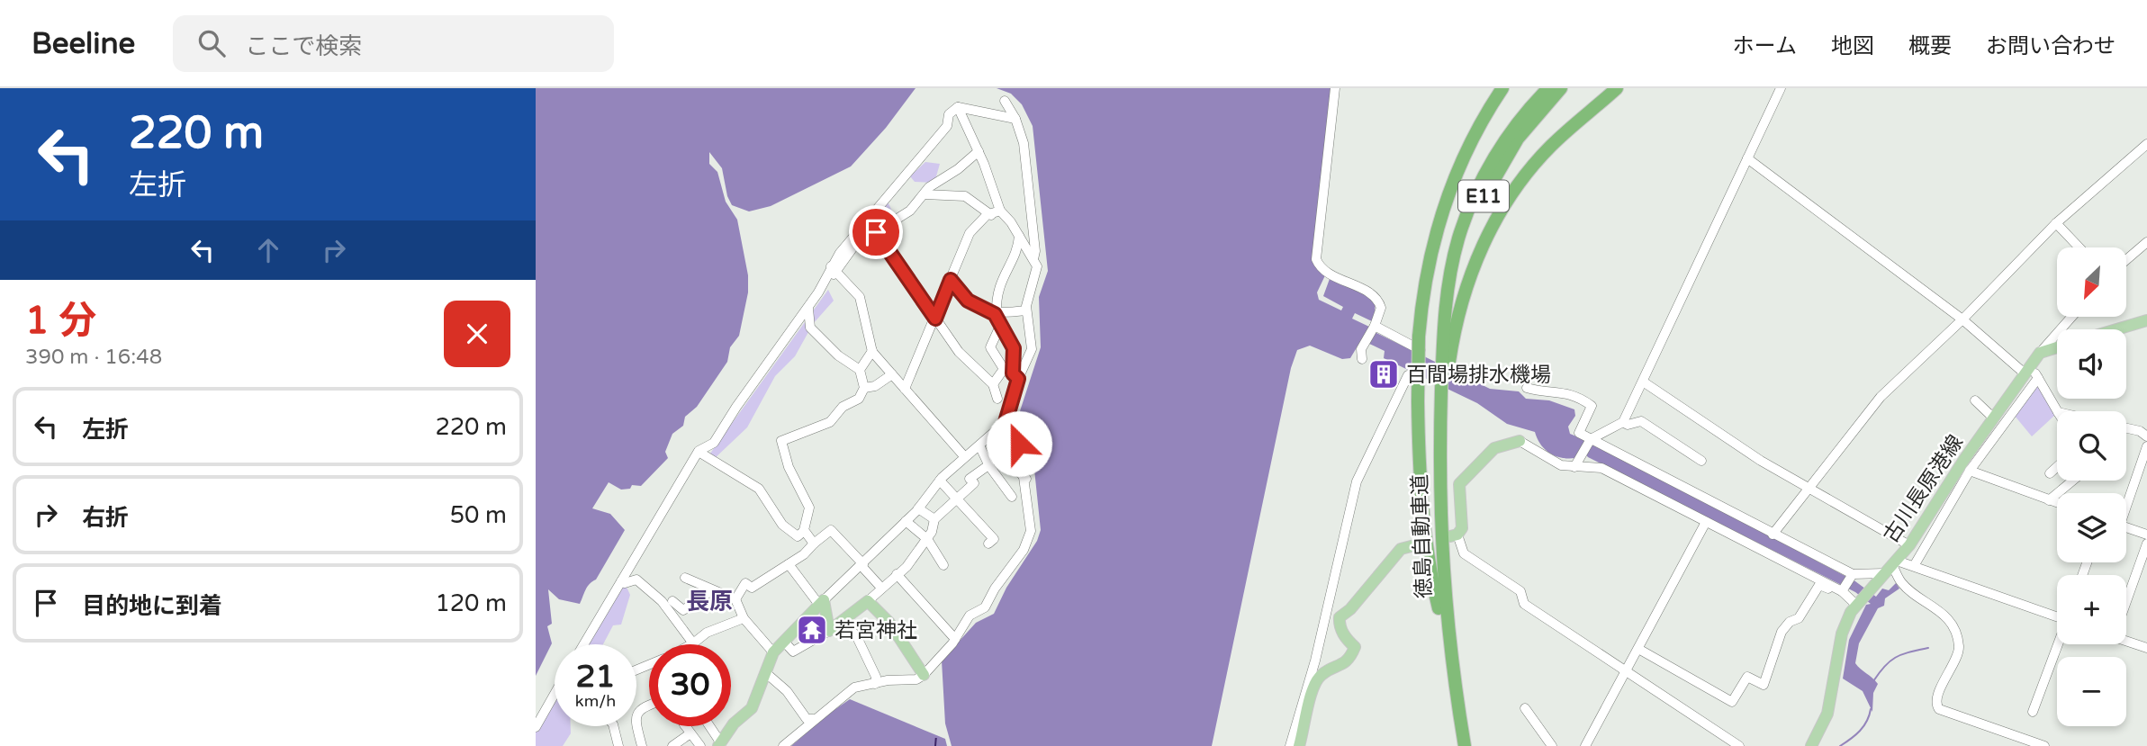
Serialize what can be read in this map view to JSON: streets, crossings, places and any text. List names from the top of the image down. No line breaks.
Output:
{"streets":{"highway":["E11","徳島自動車道"],"main road":["古川長原港線"]},"districts":["長原"],"places":{"building":["百間場排水機場"],"temple":["若宮神社"]},"north":"bottom left","page":{"header":"Beeline","search":"ここで検索","nav":["ホーム","地図","概要","お問い合わせ"],"turn":["220 m","左折"],"map_buttons":["+","−"],"heading":["1 分","390 m · 16:48"],"list":[{"name":"左折","value":"220 m"},{"name":"右折","value":"50 m"},{"name":"目的地に到着","value":"120 m"}],"speed":"21 km/h","limit":"30"}}
